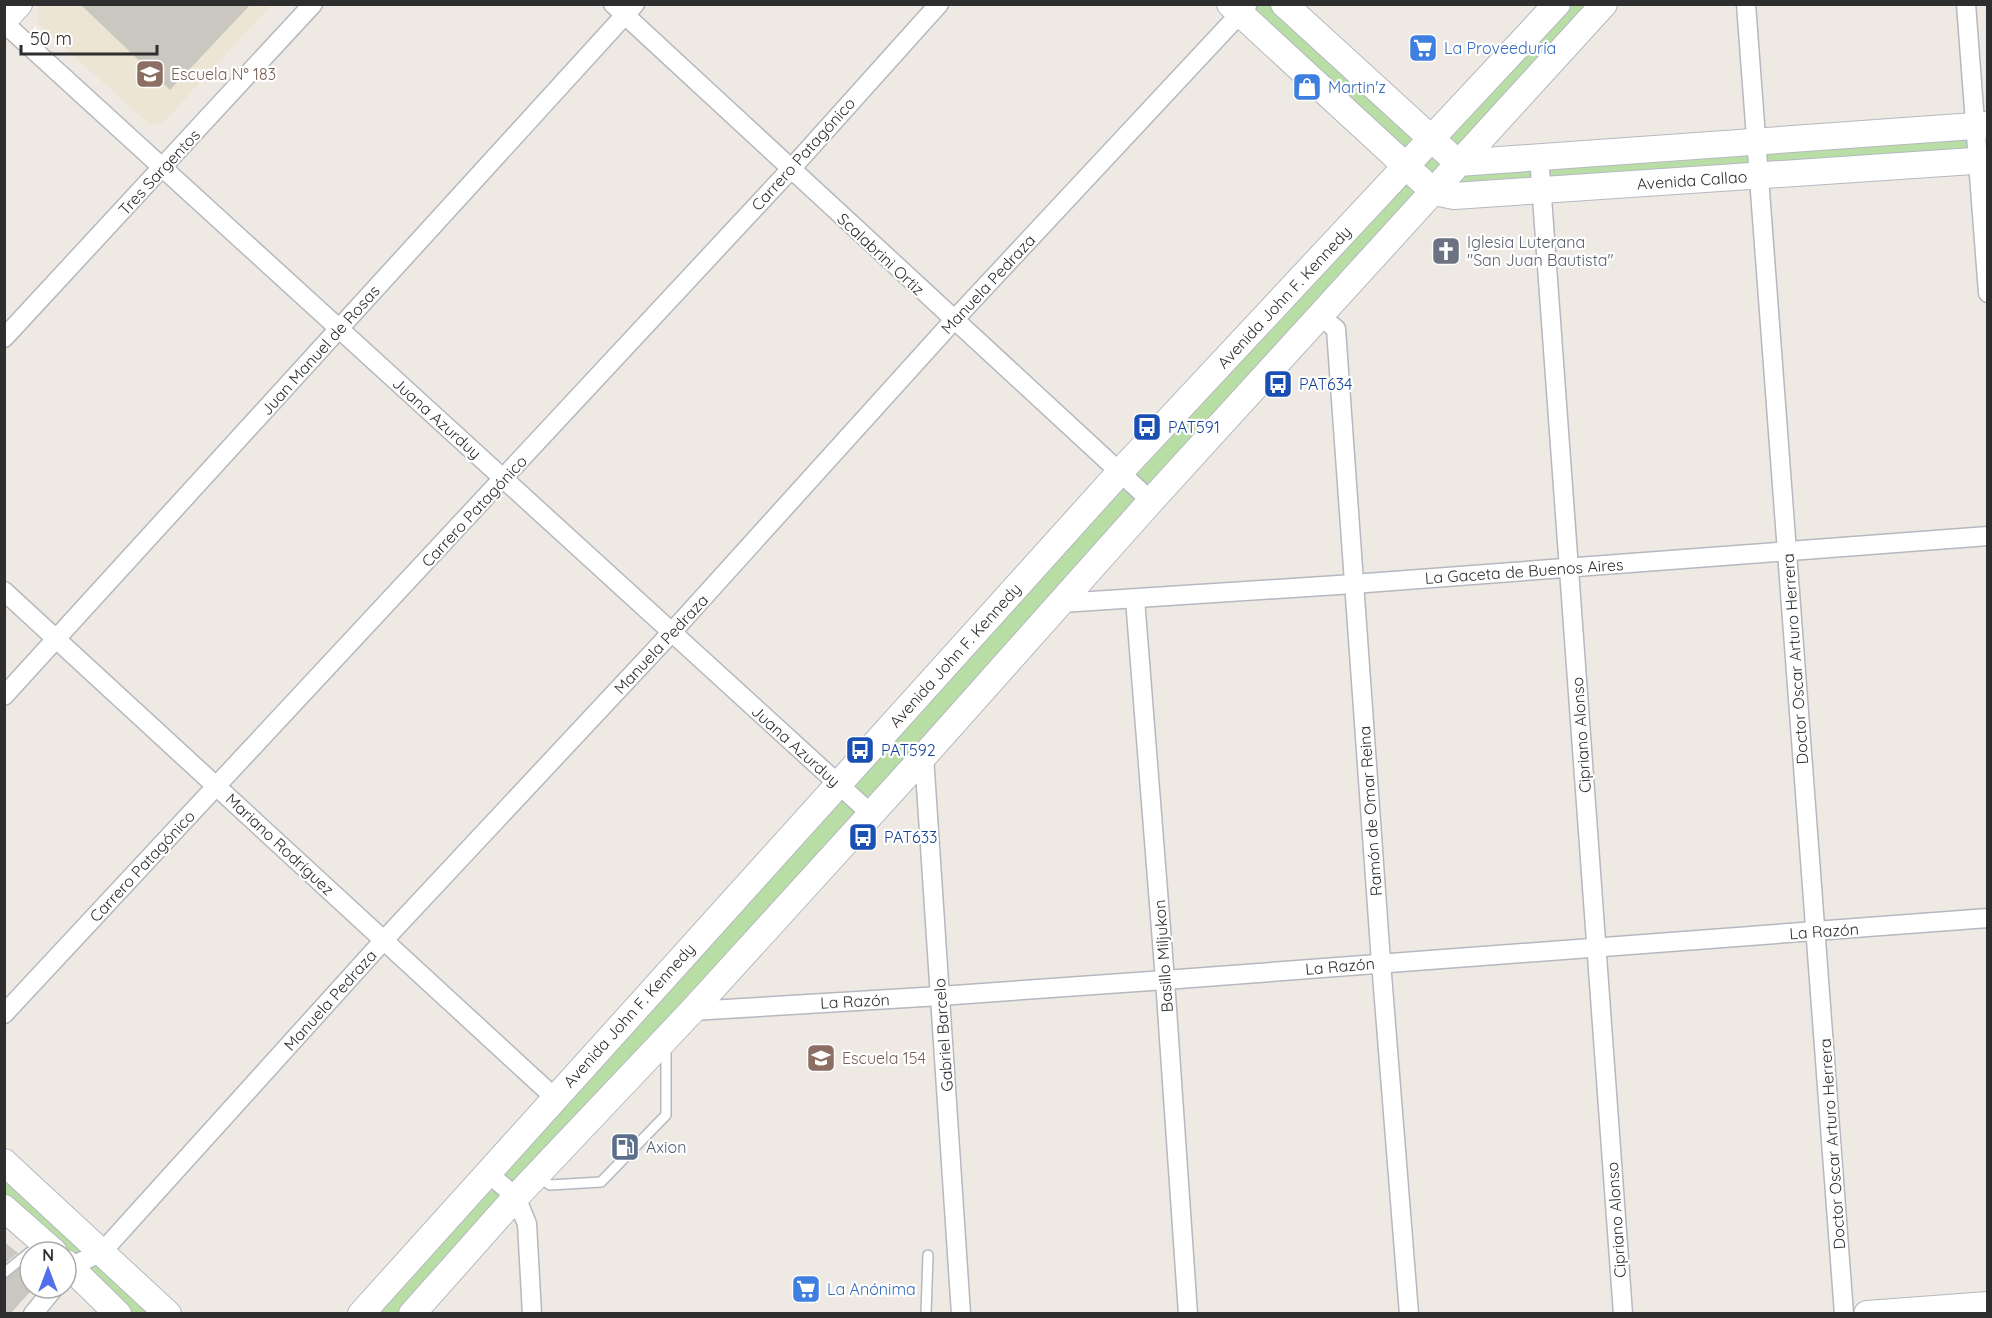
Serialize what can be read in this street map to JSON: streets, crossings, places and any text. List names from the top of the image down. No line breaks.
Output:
{"streets":{"main road":["Avenida Callao","Avenida John F. Kennedy"],"street":["Carrero Patagónico","Tres Sargentos","Scalabrini Ortiz","Manuela Pedraza","Juan Manuel de Rosas","Juana Azurduy","La Gaceta de Buenos Aires","Doctor Oscar Arturo Herrera","Cipriano Alonso","Ramón de Omar Reina","Mariano Rodríguez","La Razón","Basillo Miljukon","Gabriel Barcelo"]},"crossings":[["Carrero Patagónico","Scalabrini Ortiz"],["Carrero Patagónico","Juana Azurduy"],["Carrero Patagónico","Mariano Rodríguez"],["Tres Sargentos","Juana Azurduy"],["Avenida Callao","Doctor Oscar Arturo Herrera"],["Avenida Callao","Cipriano Alonso"],["Scalabrini Ortiz","Manuela Pedraza"],["Scalabrini Ortiz","Avenida John F. Kennedy"],["Scalabrini Ortiz","Juan Manuel de Rosas"],["Manuela Pedraza","Juana Azurduy"],["Manuela Pedraza","Mariano Rodríguez"],["Avenida John F. Kennedy","Juana Azurduy"],["Avenida John F. Kennedy","Mariano Rodríguez"],["Juan Manuel de Rosas","Juana Azurduy"],["Juan Manuel de Rosas","Mariano Rodríguez"],["La Gaceta de Buenos Aires","Doctor Oscar Arturo Herrera"],["La Gaceta de Buenos Aires","Cipriano Alonso"],["La Gaceta de Buenos Aires","Ramón de Omar Reina"],["La Gaceta de Buenos Aires","Basillo Miljukon"],["Doctor Oscar Arturo Herrera","La Razón"],["Cipriano Alonso","La Razón"],["Ramón de Omar Reina","La Razón"],["La Razón","Basillo Miljukon"],["La Razón","Gabriel Barcelo"]],"places":{"supermarket":["La Proveeduría","La Anónima"],"school or university":["Escuela N° 183","Escuela 154"],"shop":["Martin'z"],"church":["Iglesia Luterana \"San Juan Bautista\""],"bus stop":["PAT634","PAT591","PAT592","PAT633"],"fuel station":["Axion"]},"scale_bar":"50 m","north":"top"}
